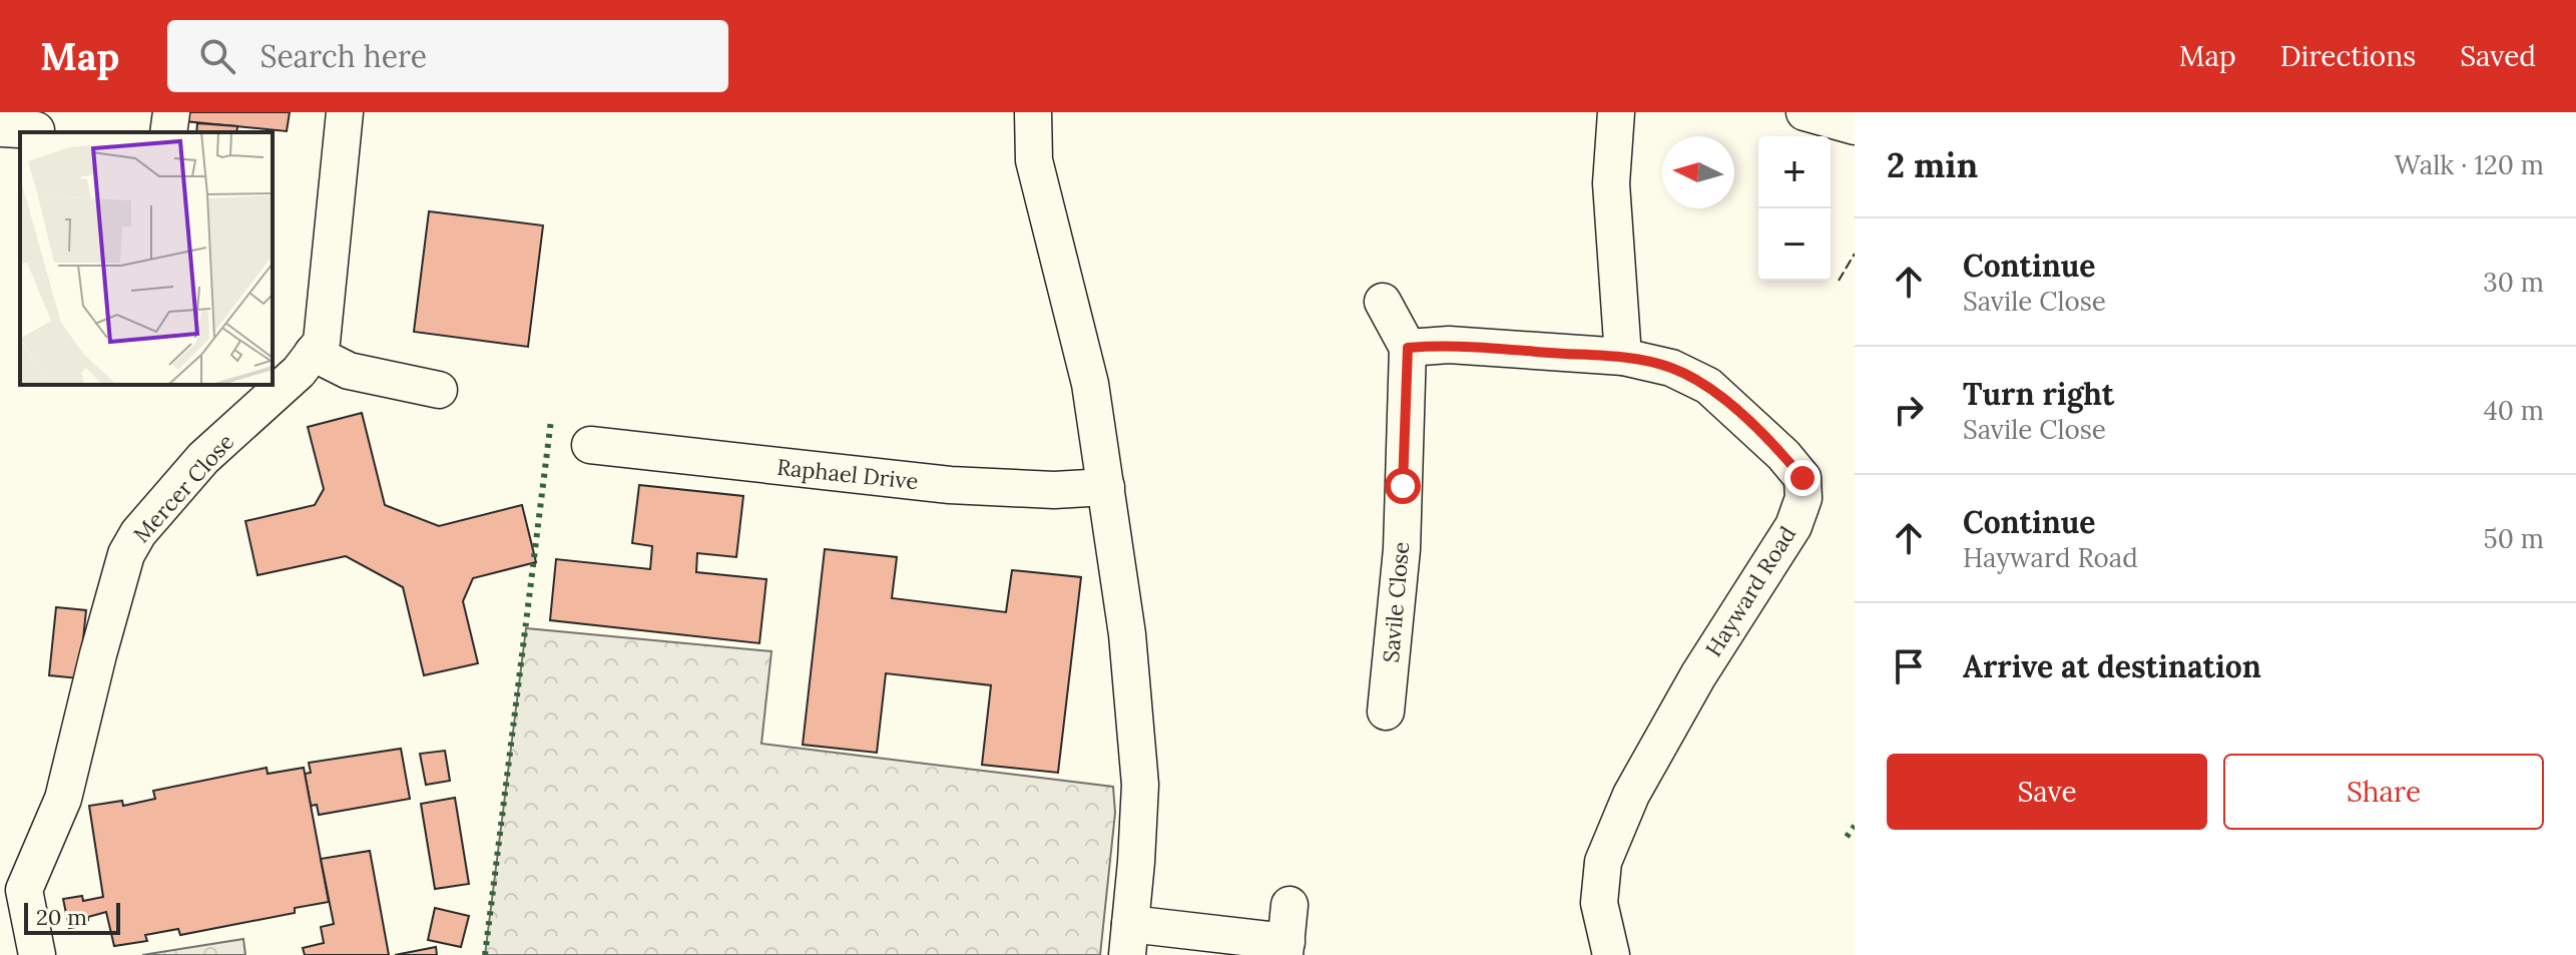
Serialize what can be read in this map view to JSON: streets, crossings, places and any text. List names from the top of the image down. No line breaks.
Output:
{"streets":{"street":["Raphael Drive","Mercer Close","Hayward Road","Savile Close"]},"scale_bar":"20 m","north":"left","page":{"header":"Map","search":"Search here","nav":["Map","Directions","Saved"],"heading":["2 min","Walk · 120 m"],"map_buttons":["+","−"],"list":[["Continue","Savile Close","30 m"],["Turn right","Savile Close","40 m"],["Continue","Hayward Road","50 m"],"Arrive at destination"],"buttons":["Save","Share"],"scale":"20 m"}}
